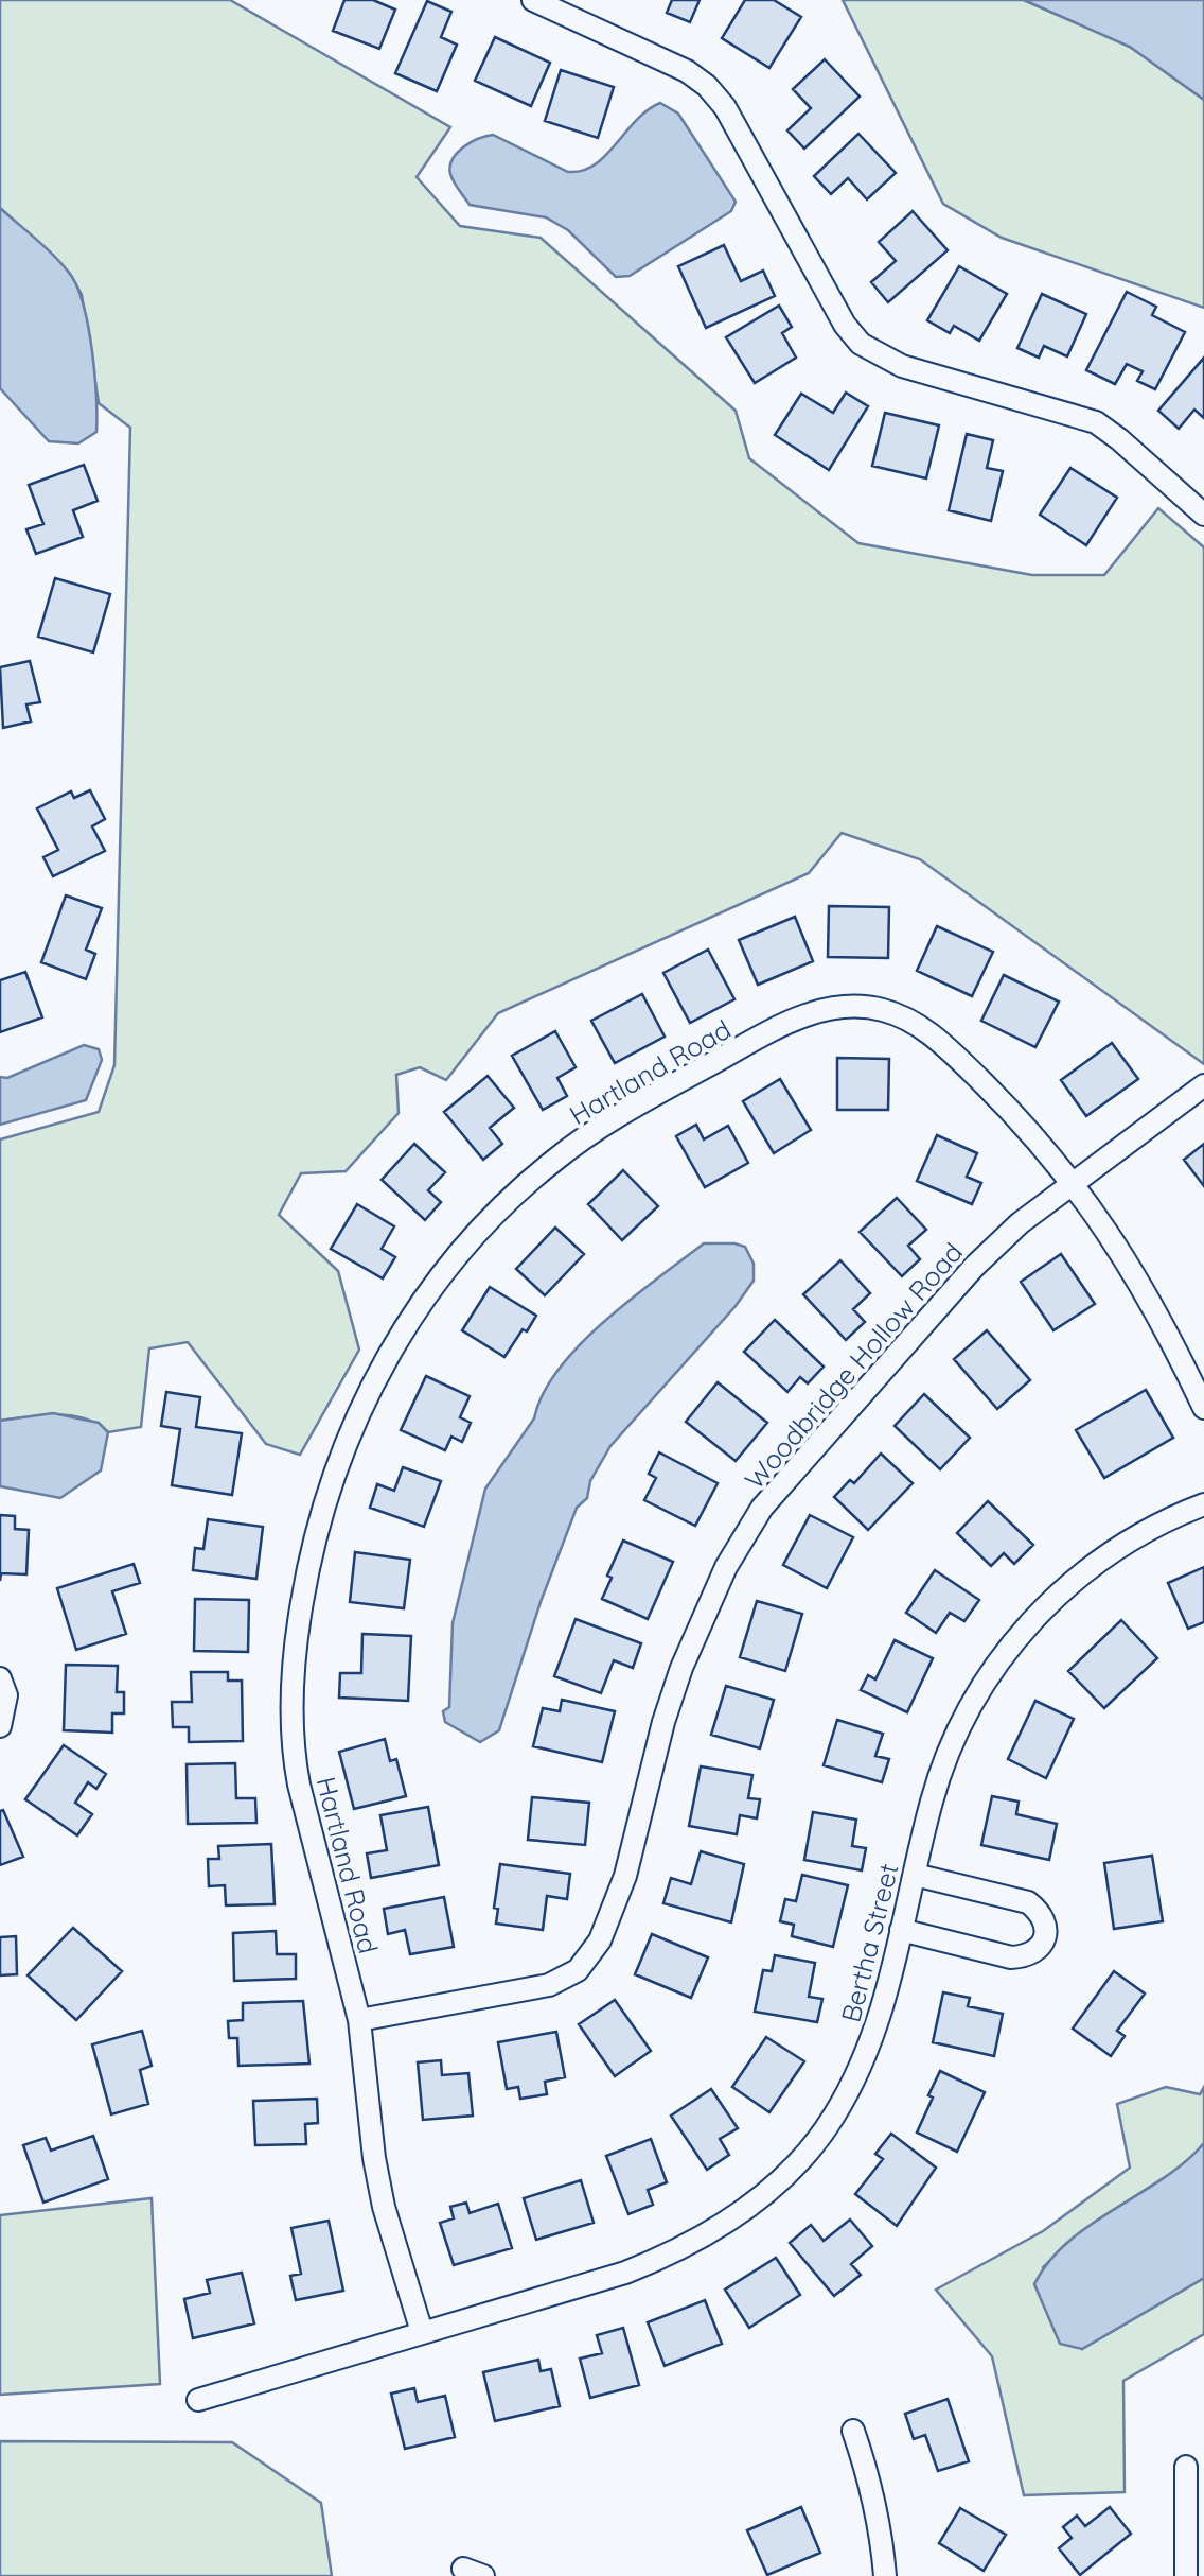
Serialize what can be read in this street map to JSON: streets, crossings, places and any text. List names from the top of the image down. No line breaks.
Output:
{"streets":{"street":["Hartland Road","Woodbridge Hollow Road","Bertha Street"]},"crossings":[["Hartland Road","Woodbridge Hollow Road"],["Hartland Road","Bertha Street"]]}
